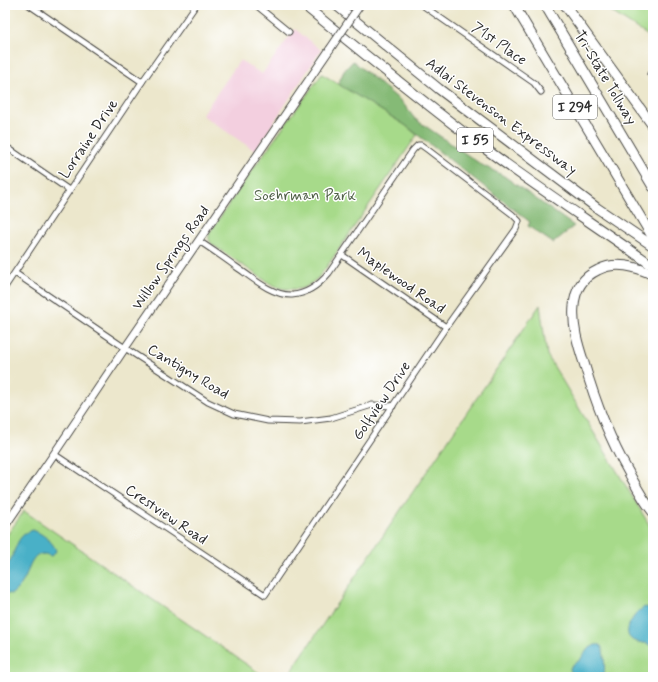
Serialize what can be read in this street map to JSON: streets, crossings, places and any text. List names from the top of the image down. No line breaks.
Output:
{"streets":{"highway":["Tri-State Tollway","I 294","Adlai Stevenson Expressway","I 55"],"main road":["Willow Springs Road"],"street":["71st Place","Lorraine Drive","Maplewood Road","Cantigny Road","Golfview Drive","Crestview Road"]},"crossings":[["Lorraine Drive","Cantigny Road"],["Willow Springs Road","Cantigny Road"],["Willow Springs Road","Crestview Road"],["Maplewood Road","Golfview Drive"],["Cantigny Road","Golfview Drive"],["Golfview Drive","Crestview Road"]],"parks":["Soehrman Park"]}
